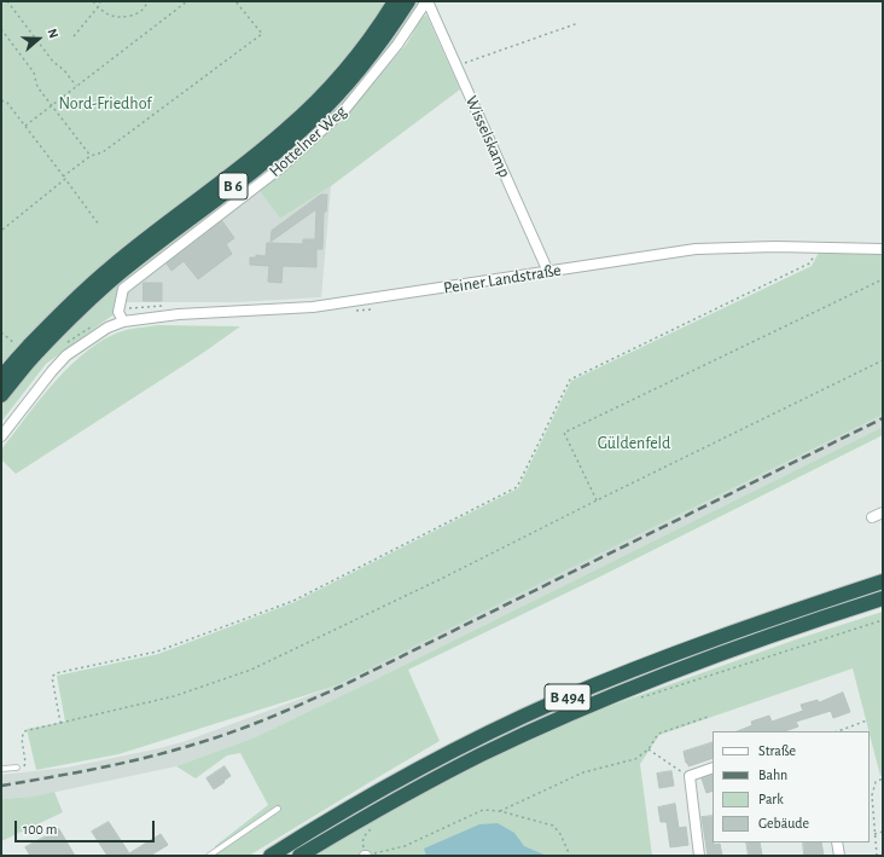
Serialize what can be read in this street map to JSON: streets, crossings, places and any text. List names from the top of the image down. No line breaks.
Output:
{"streets":{"highway":["B 6","B 494"],"street":["Wisselskamp","Hottelner Weg","Peiner Landstraße"]},"crossings":[["Wisselskamp","Hottelner Weg"],["Wisselskamp","Peiner Landstraße"],["Hottelner Weg","Peiner Landstraße"]],"parks":["Nord-Friedhof","Güldenfeld"],"legend":["Straße","Bahn","Park","Gebäude"],"scale_bar":"100 m","north":"right"}
